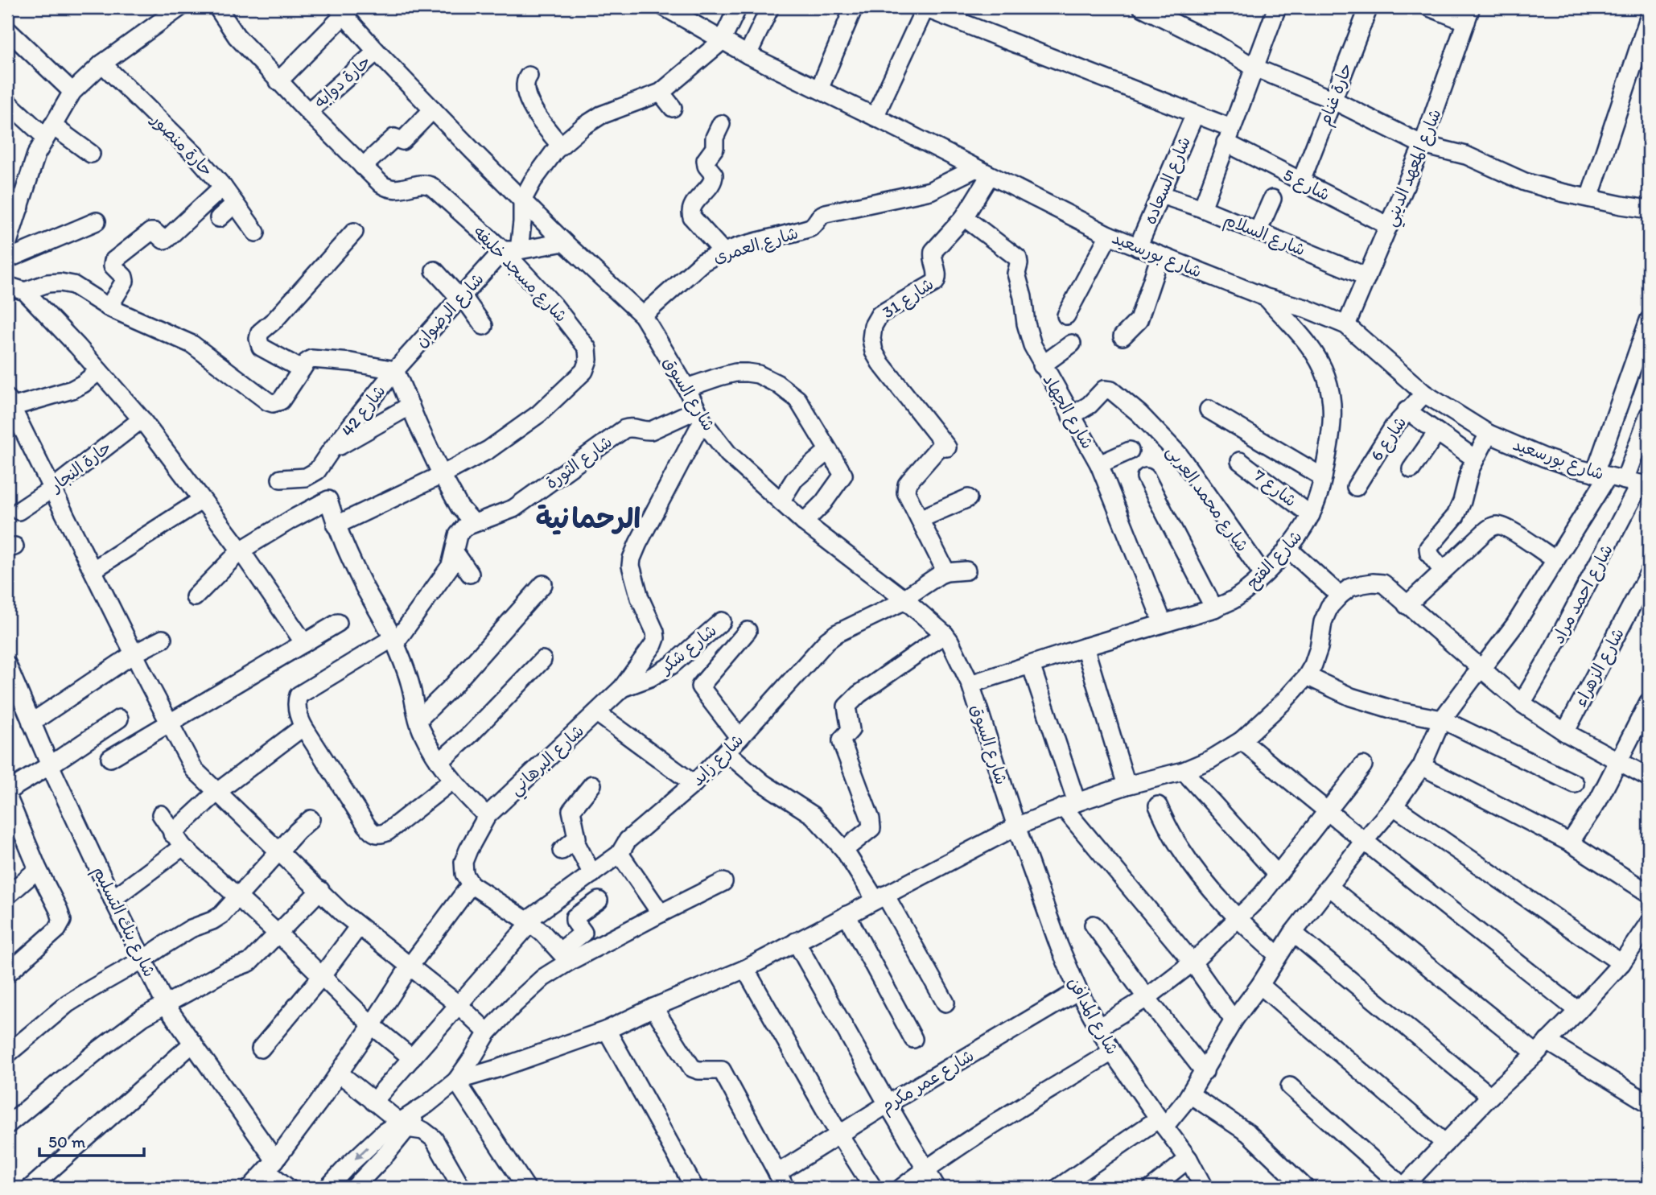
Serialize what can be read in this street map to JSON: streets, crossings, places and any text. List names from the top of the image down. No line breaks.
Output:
{"streets":{"street":["حارة دوابه","حارة غنام","حارة منصور","شارع المعهد الديني","شارع السعاده","شارع 5","شارع السلام","شارع العمرى","شارع بورسعيد","شارع مسجد خليفه","شارع 31","شارع الرضوان","شارع السوق","شارع 42","شارع الجهاد","شارع 6","شارع الثورة","حارة النجار","شارع 7","شارع محمد العربى","شارع الفتح","شارع احمد مراد","شارع شكر","شارع الزهراء","شارع البرهاني","شارع زايد","شارع بنك التسليم","شارع المدافن","شارع عمر مكرم"]},"crossings":[["حارة دوابه","شارع مسجد خليفه"],["حارة دوابه","شارع السوق"],["حارة غنام","شارع 5"],["شارع المعهد الديني","شارع 5"],["شارع المعهد الديني","شارع السلام"],["شارع المعهد الديني","شارع بورسعيد"],["شارع السعاده","شارع 5"],["شارع السعاده","شارع السلام"],["شارع السعاده","شارع بورسعيد"],["شارع العمرى","شارع بورسعيد"],["شارع العمرى","شارع 31"],["شارع العمرى","شارع السوق"],["شارع بورسعيد","شارع 31"],["شارع بورسعيد","شارع 6"],["شارع بورسعيد","شارع الفتح"],["شارع بورسعيد","شارع احمد مراد"],["شارع مسجد خليفه","شارع الرضوان"],["شارع 31","شارع الجهاد"],["شارع الرضوان","شارع 42"],["شارع السوق","شارع الثورة"],["شارع السوق","شارع الفتح"],["شارع السوق","شارع البرهاني"],["شارع السوق","شارع زايد"],["شارع السوق","شارع المدافن"],["شارع الجهاد","شارع محمد العربى"],["شارع الجهاد","شارع الفتح"],["شارع الثورة","شارع البرهاني"],["شارع 7","شارع الفتح"],["شارع محمد العربى","شارع الفتح"],["شارع شكر","شارع البرهاني"],["شارع المدافن","شارع عمر مكرم"]],"districts":["الرحمانية"],"scale_bar":"50 m"}
